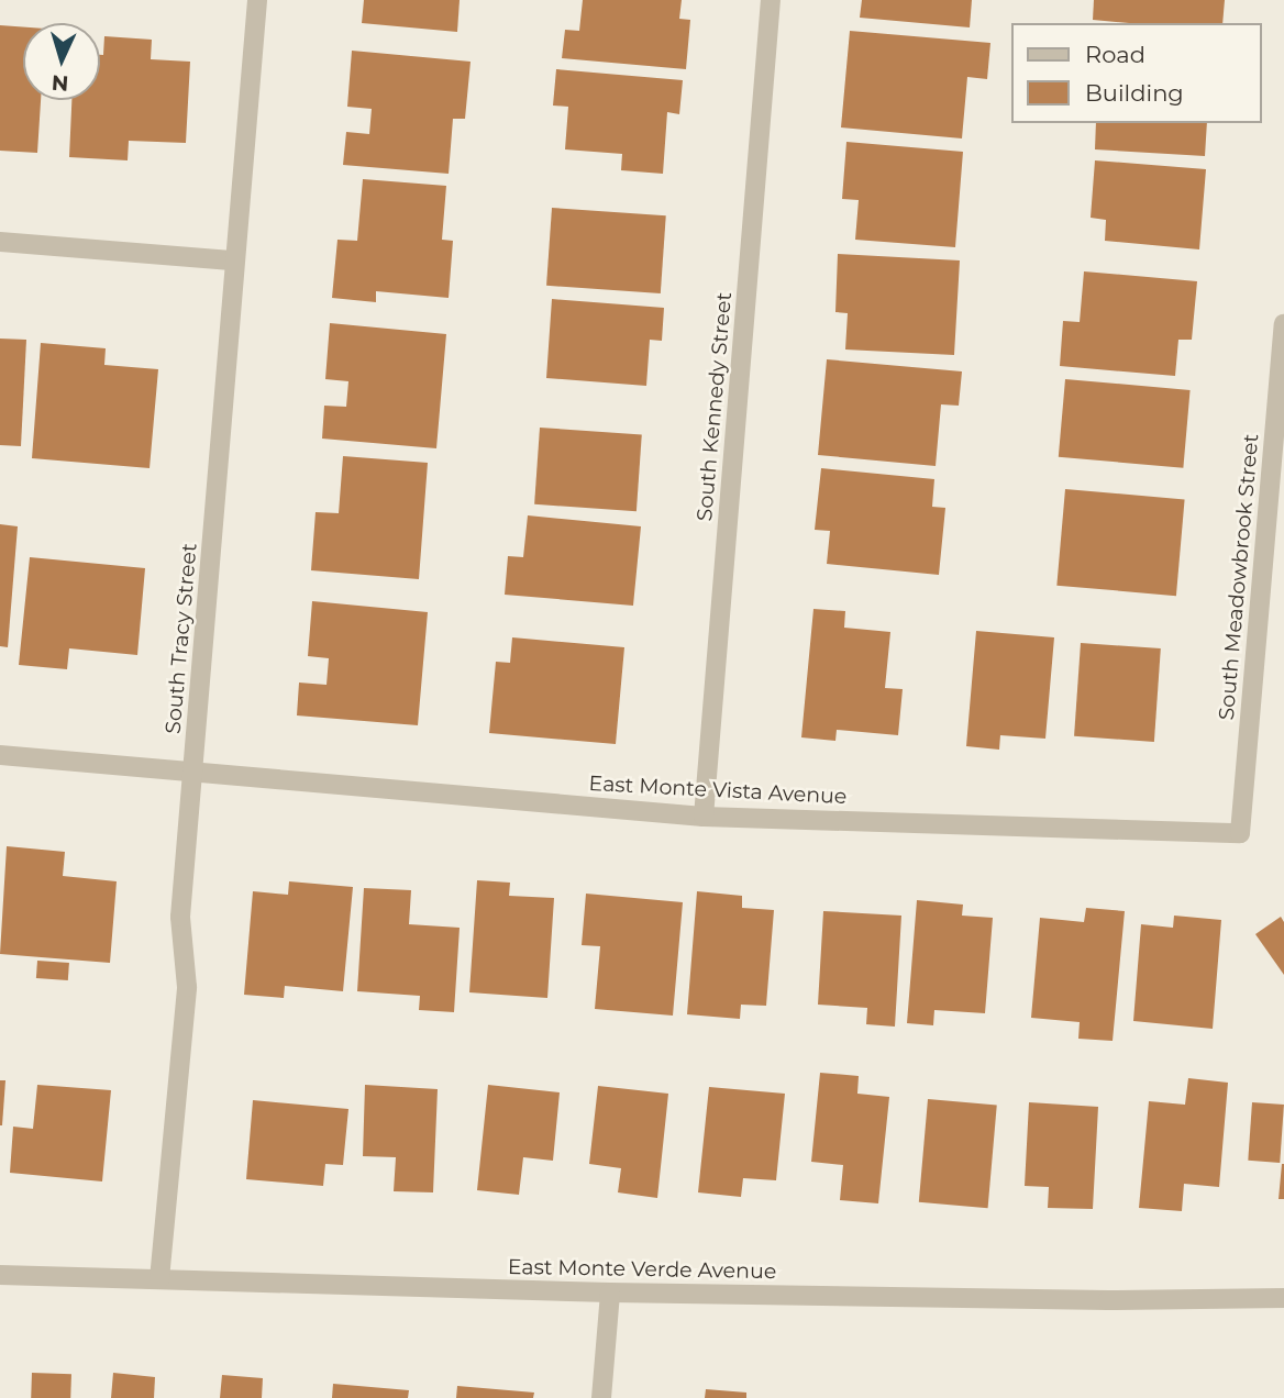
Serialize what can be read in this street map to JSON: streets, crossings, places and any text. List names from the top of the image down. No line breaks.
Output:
{"streets":{"street":["South Kennedy Street","South Meadowbrook Street","South Tracy Street","East Monte Vista Avenue","East Monte Verde Avenue"]},"crossings":[["South Kennedy Street","East Monte Vista Avenue"],["South Meadowbrook Street","East Monte Vista Avenue"],["South Tracy Street","East Monte Vista Avenue"],["South Tracy Street","East Monte Verde Avenue"]],"legend":["Road","Building"],"north":"bottom"}
